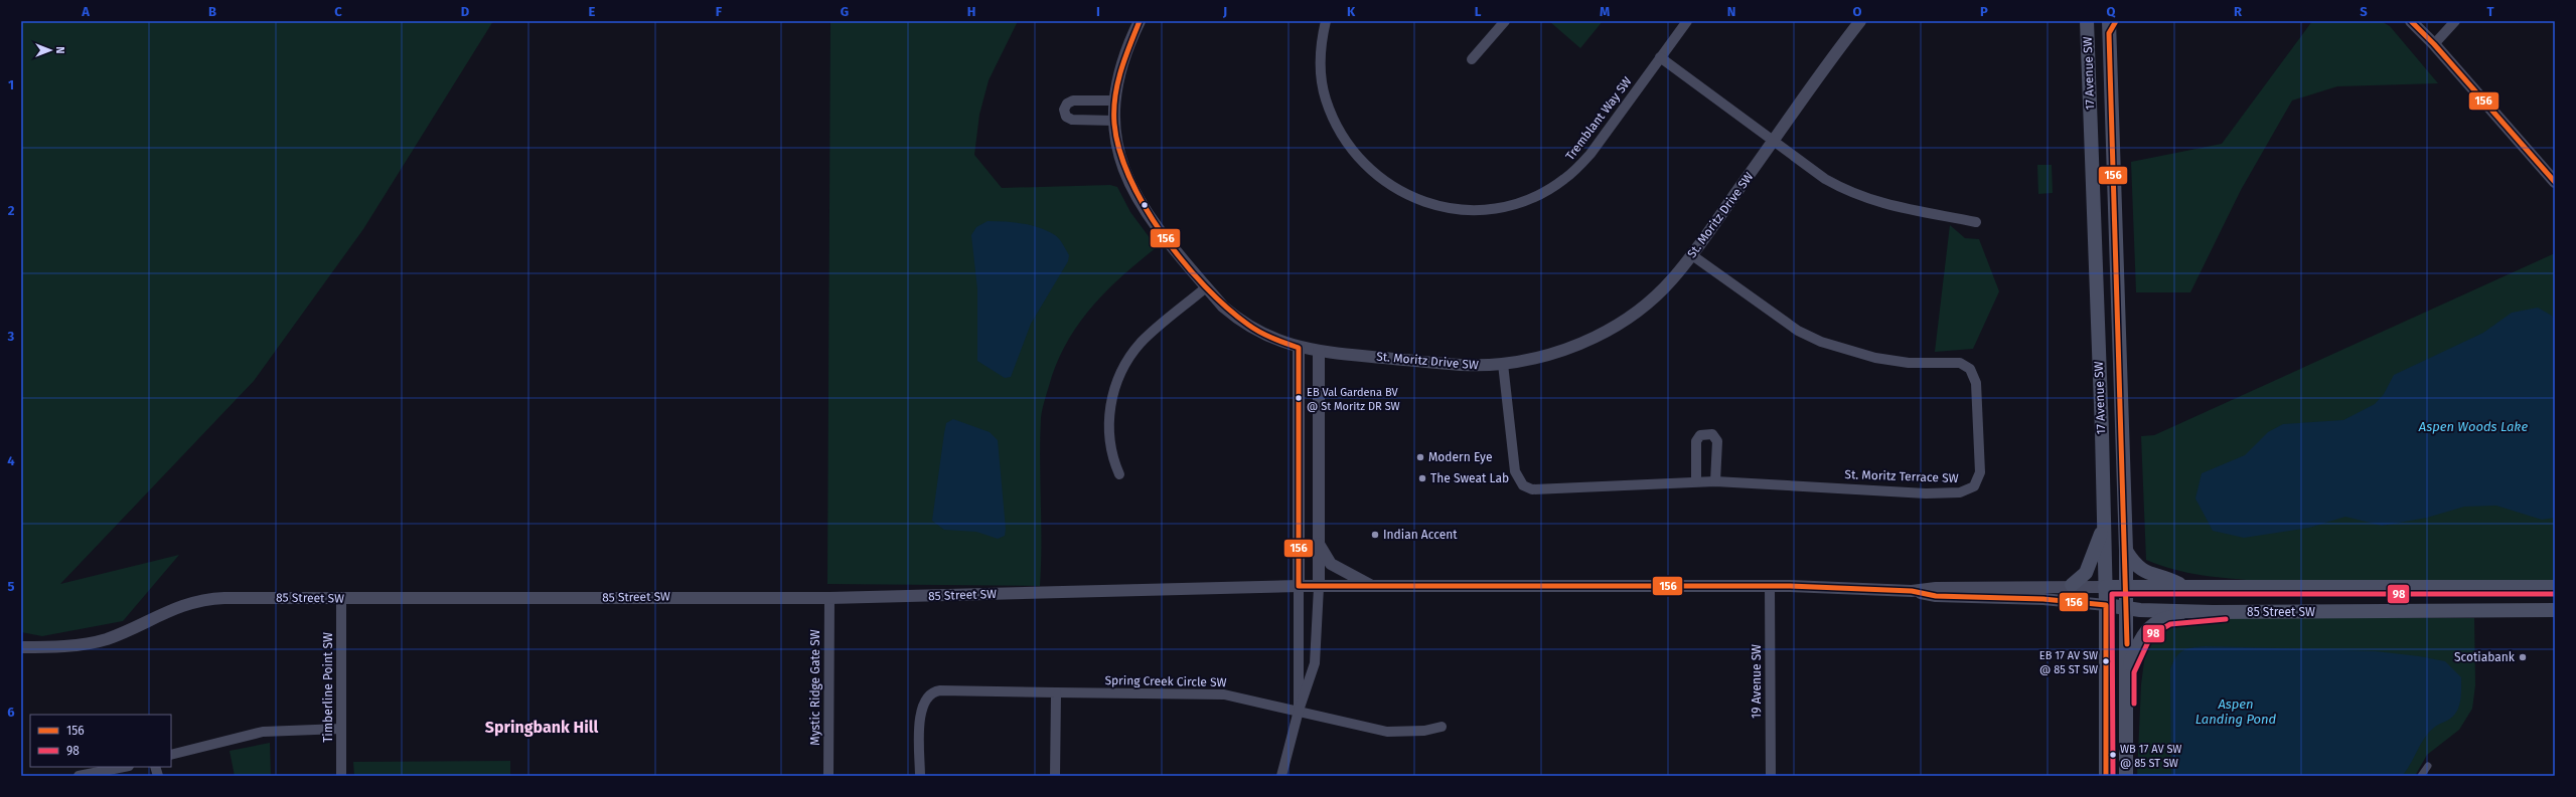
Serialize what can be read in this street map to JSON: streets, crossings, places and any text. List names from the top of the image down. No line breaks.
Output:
{"streets":{"main road":["17 Avenue SW","85 Street SW"],"street":["Tremblant Way SW","St. Moritz Drive SW","St. Moritz Terrace SW","Spring Creek Circle SW","19 Avenue SW","Timberline Point SW","Mystic Ridge Gate SW"]},"crossings":[["17 Avenue SW","85 Street SW"],["St. Moritz Drive SW","St. Moritz Terrace SW"],["85 Street SW","19 Avenue SW"],["85 Street SW","Timberline Point SW"],["85 Street SW","Mystic Ridge Gate SW"]],"districts":["Springbank Hill"],"water":["Aspen Woods Lake","Aspen Landing Pond"],"places":["EB Val Gardena BV @ St Moritz DR SW","Modern Eye","The Sweat Lab","Indian Accent","Scotiabank","EB 17 AV SW @ 85 ST SW","WB 17 AV SW @ 85 ST SW"],"lines":["transit line 156","transit line 98"],"legend":["156","98"],"north":"right","grid":{"columns":["A","B","C","D","E","F","G","H","I","J","K","L","M","N","O","P","Q","R","S","T"],"rows":["1","2","3","4","5","6"]}}
